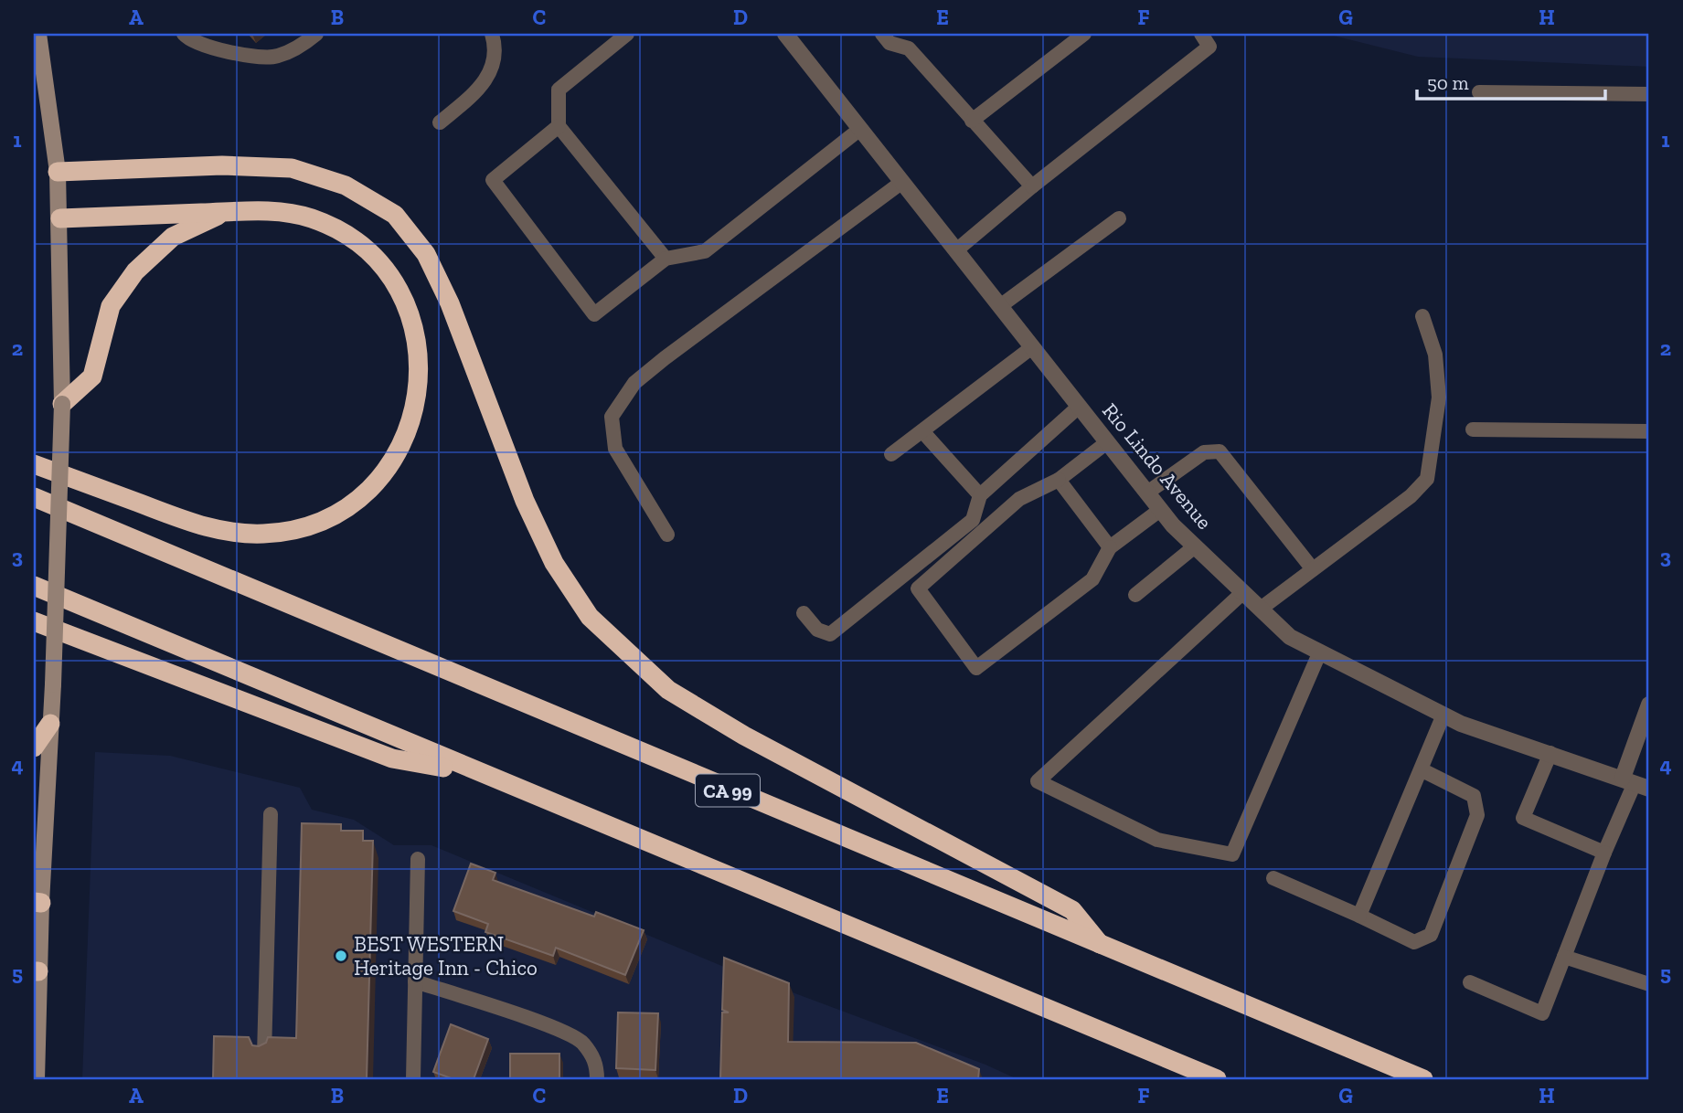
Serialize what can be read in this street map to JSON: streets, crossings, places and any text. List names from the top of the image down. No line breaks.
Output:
{"streets":{"highway":["CA 99"],"street":["Rio Lindo Avenue"]},"places":["BEST WESTERN Heritage Inn - Chico"],"scale_bar":"50 m","grid":{"columns":["A","B","C","D","E","F","G","H"],"rows":["1","2","3","4","5"]}}
